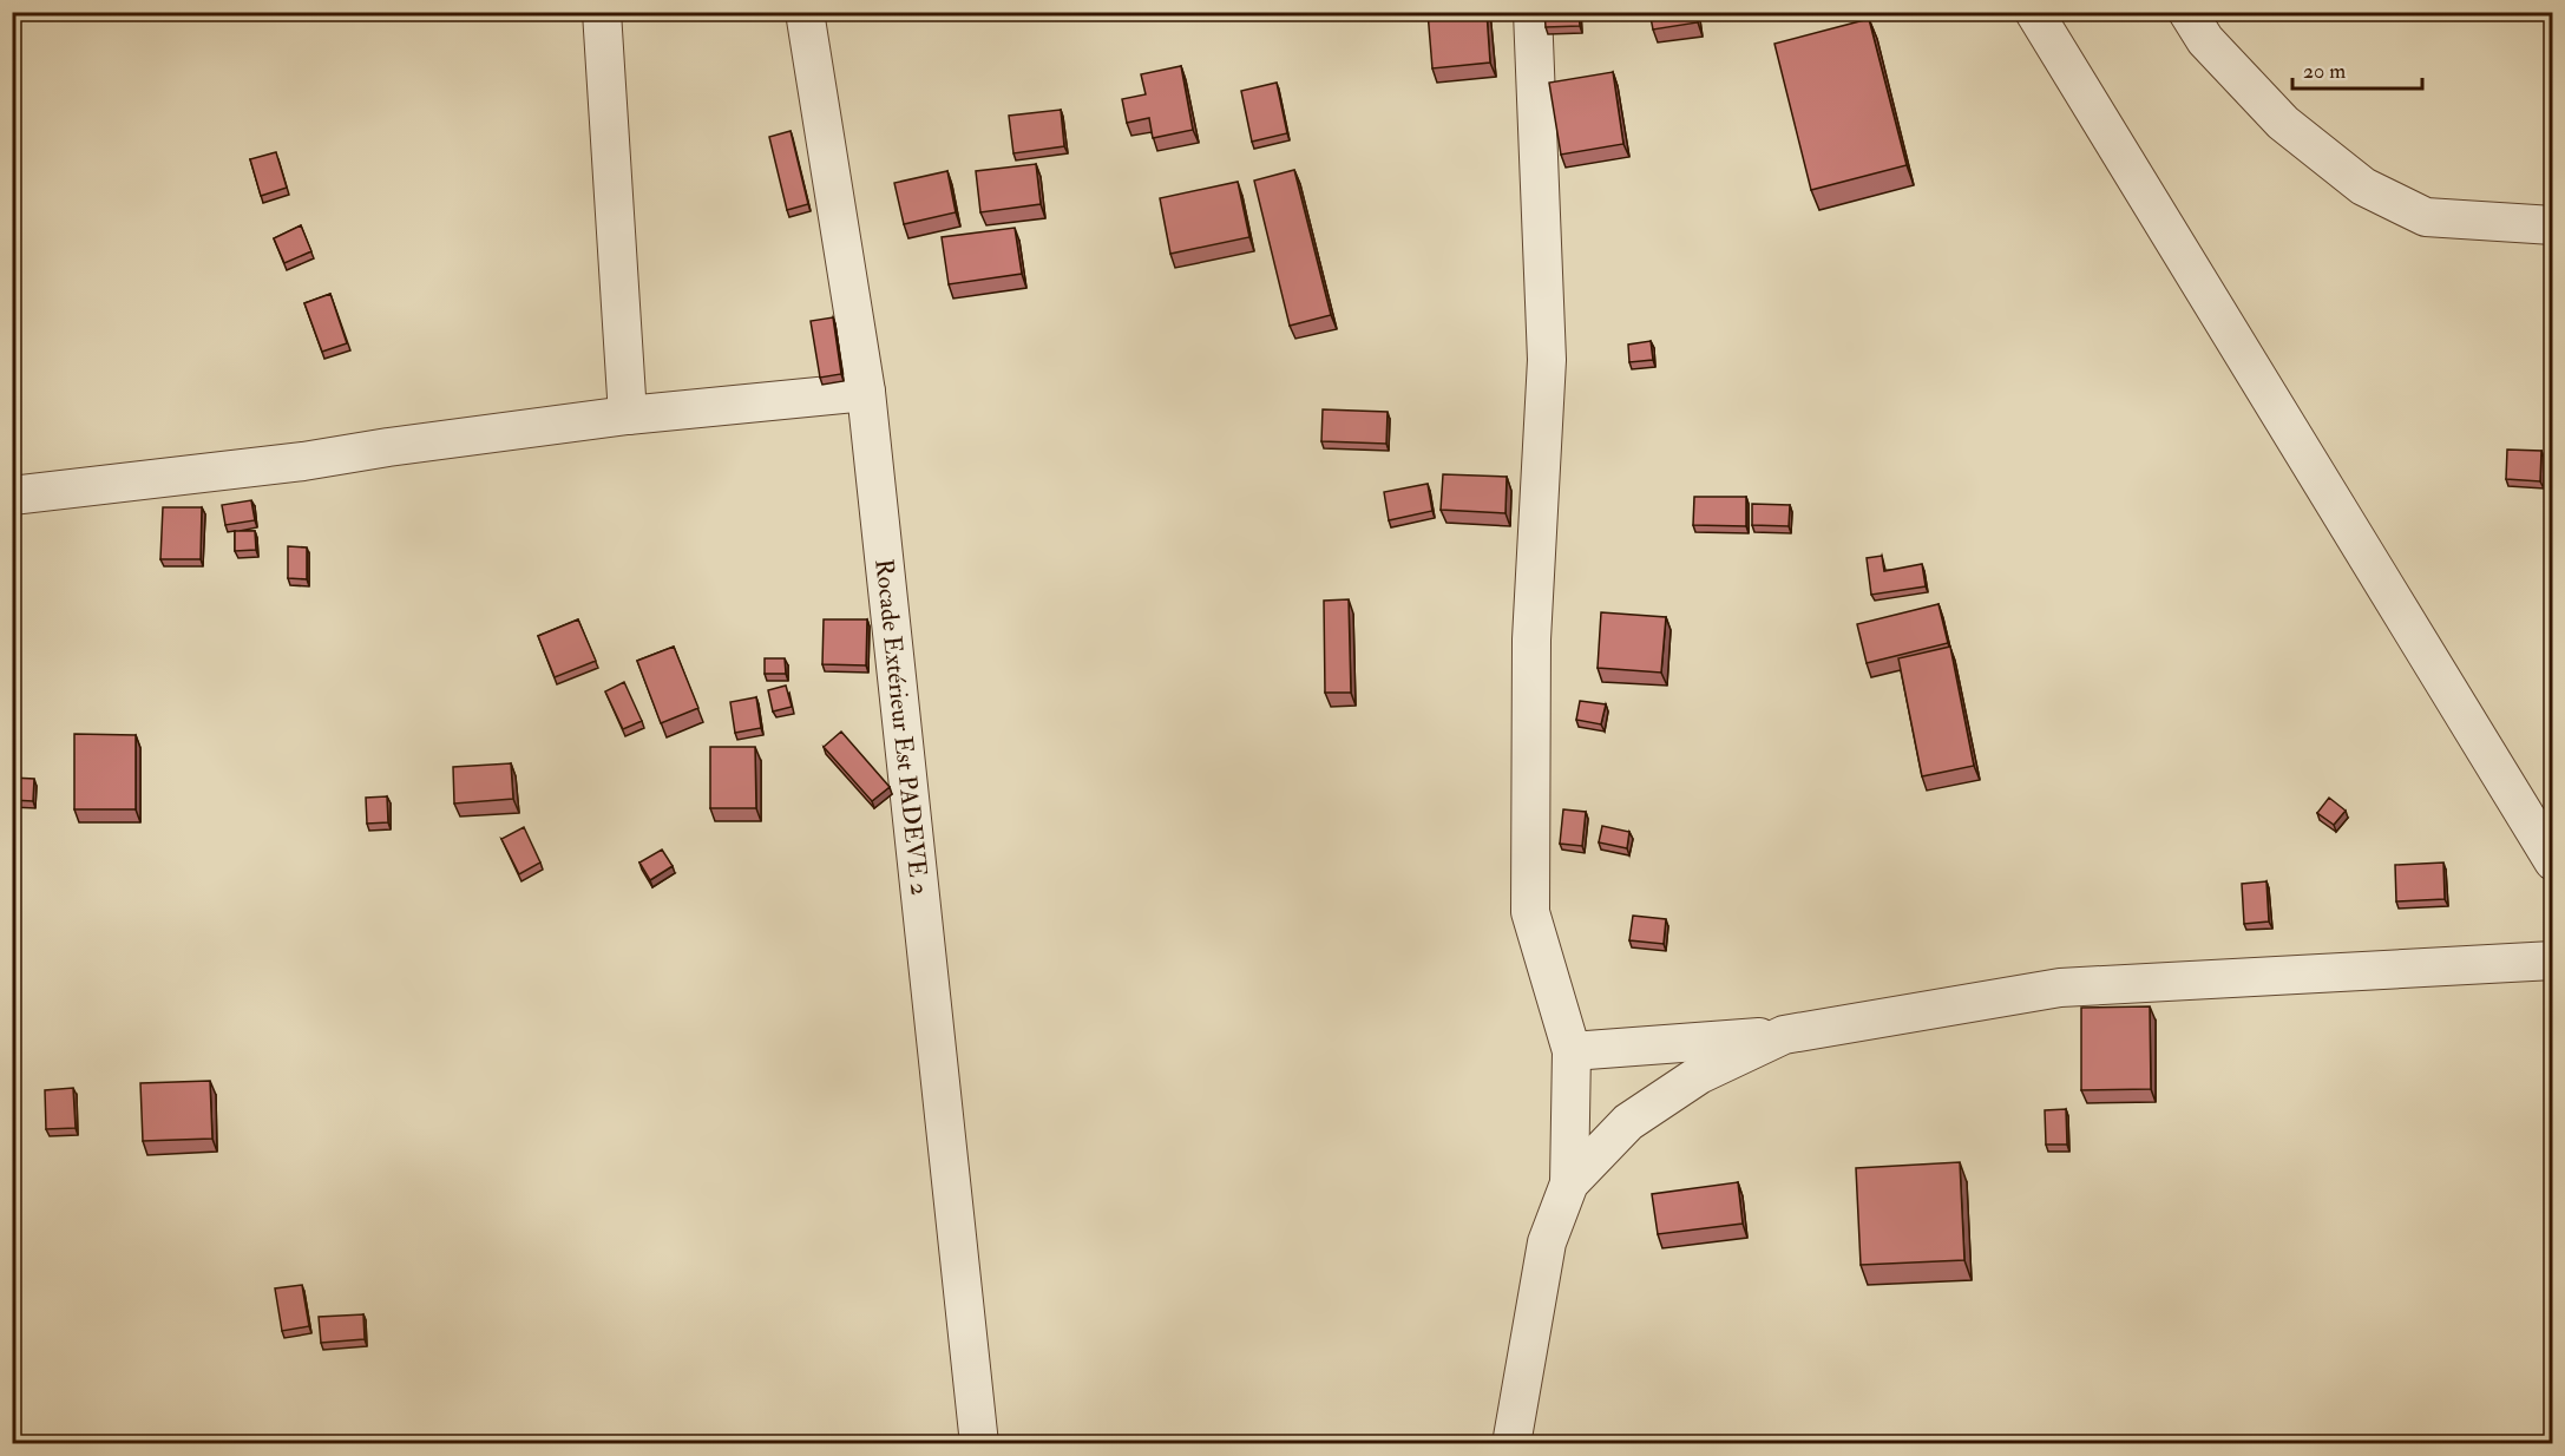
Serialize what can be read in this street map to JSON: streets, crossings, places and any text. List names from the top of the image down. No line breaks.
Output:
{"streets":{"street":["Rocade Extérieur Est PADEVE 2"]},"scale_bar":"20 m"}
